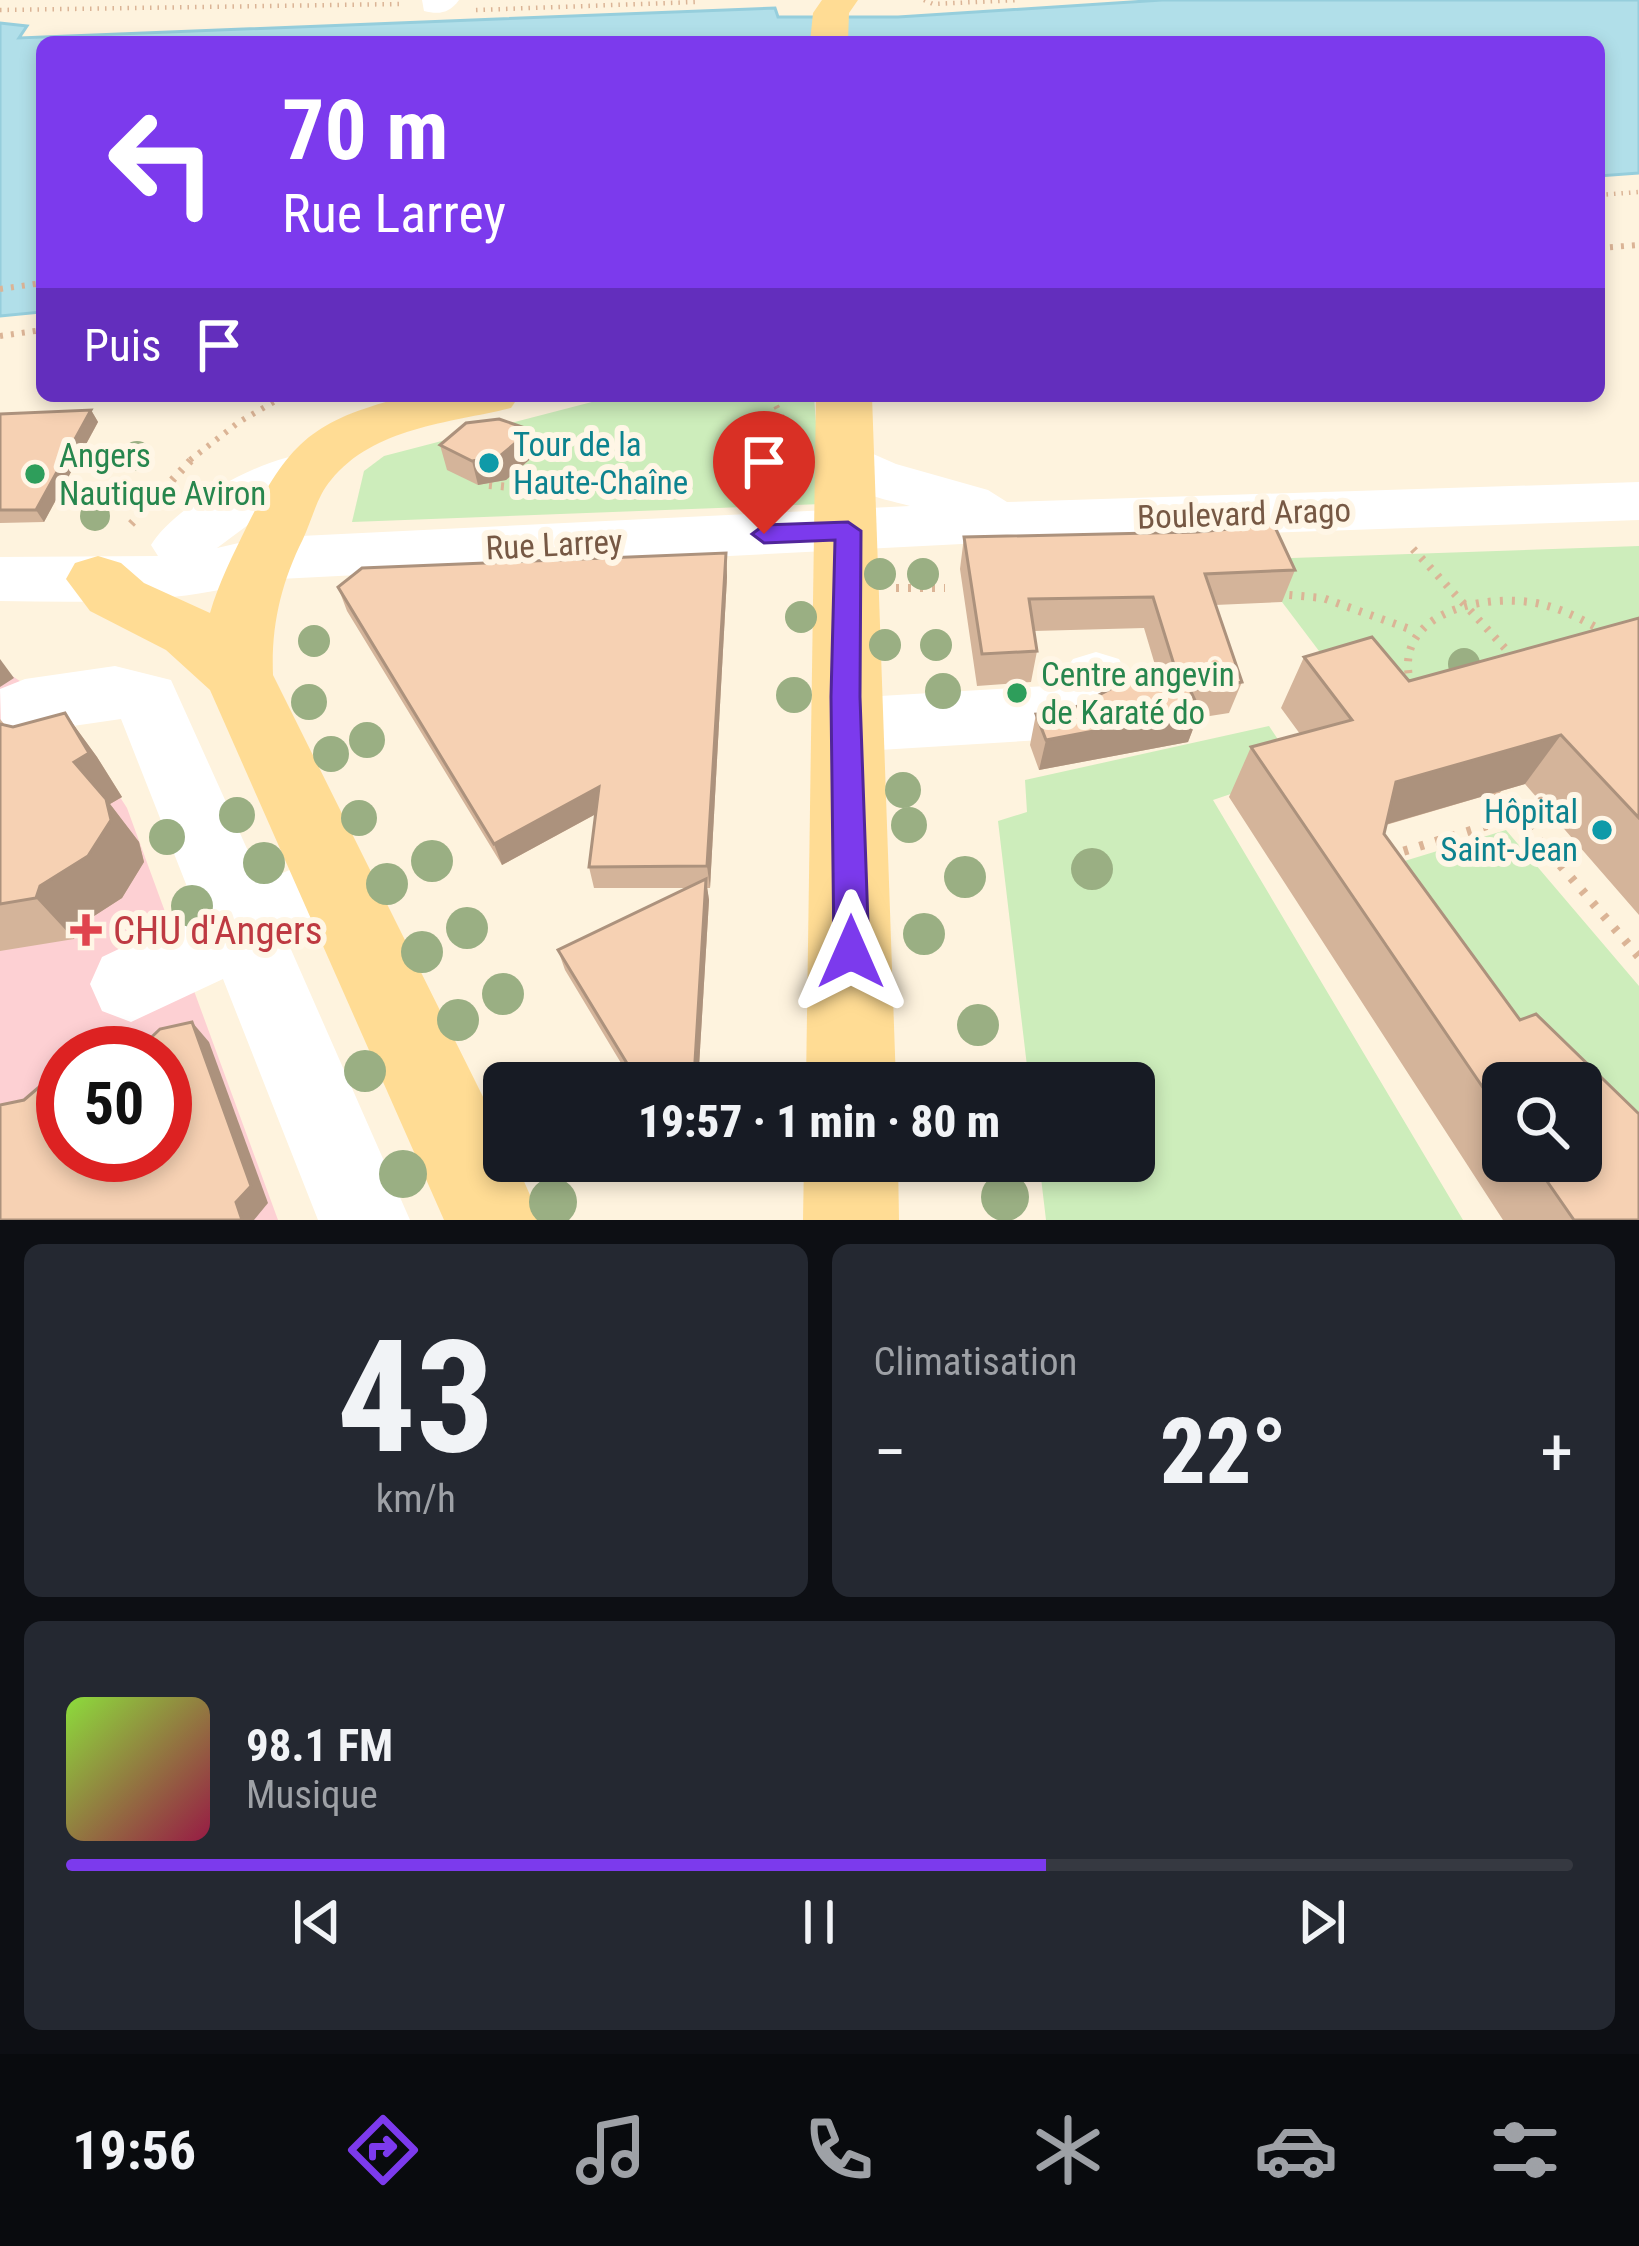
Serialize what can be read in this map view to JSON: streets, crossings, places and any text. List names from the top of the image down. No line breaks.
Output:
{"streets":{"street":["Boulevard Arago","Rue Larrey"]},"crossings":[["Boulevard Arago","Rue Larrey"]],"places":{"other":["Tour de la Haute-Chaîne","Angers Nautique Aviron","Centre angevin de Karaté do","Hôpital Saint-Jean"],"health":["CHU d'Angers"]},"page":{"turn":["70 m","Rue Larrey"],"then":"Puis","limit":"50","trip":"19:57 · 1 min · 80 m","tile":[["43","km/h"],"Climatisation"],"heat":["−","22°","+"],"song":["98.1 FM","Musique"],"tabs":"19:56"}}
